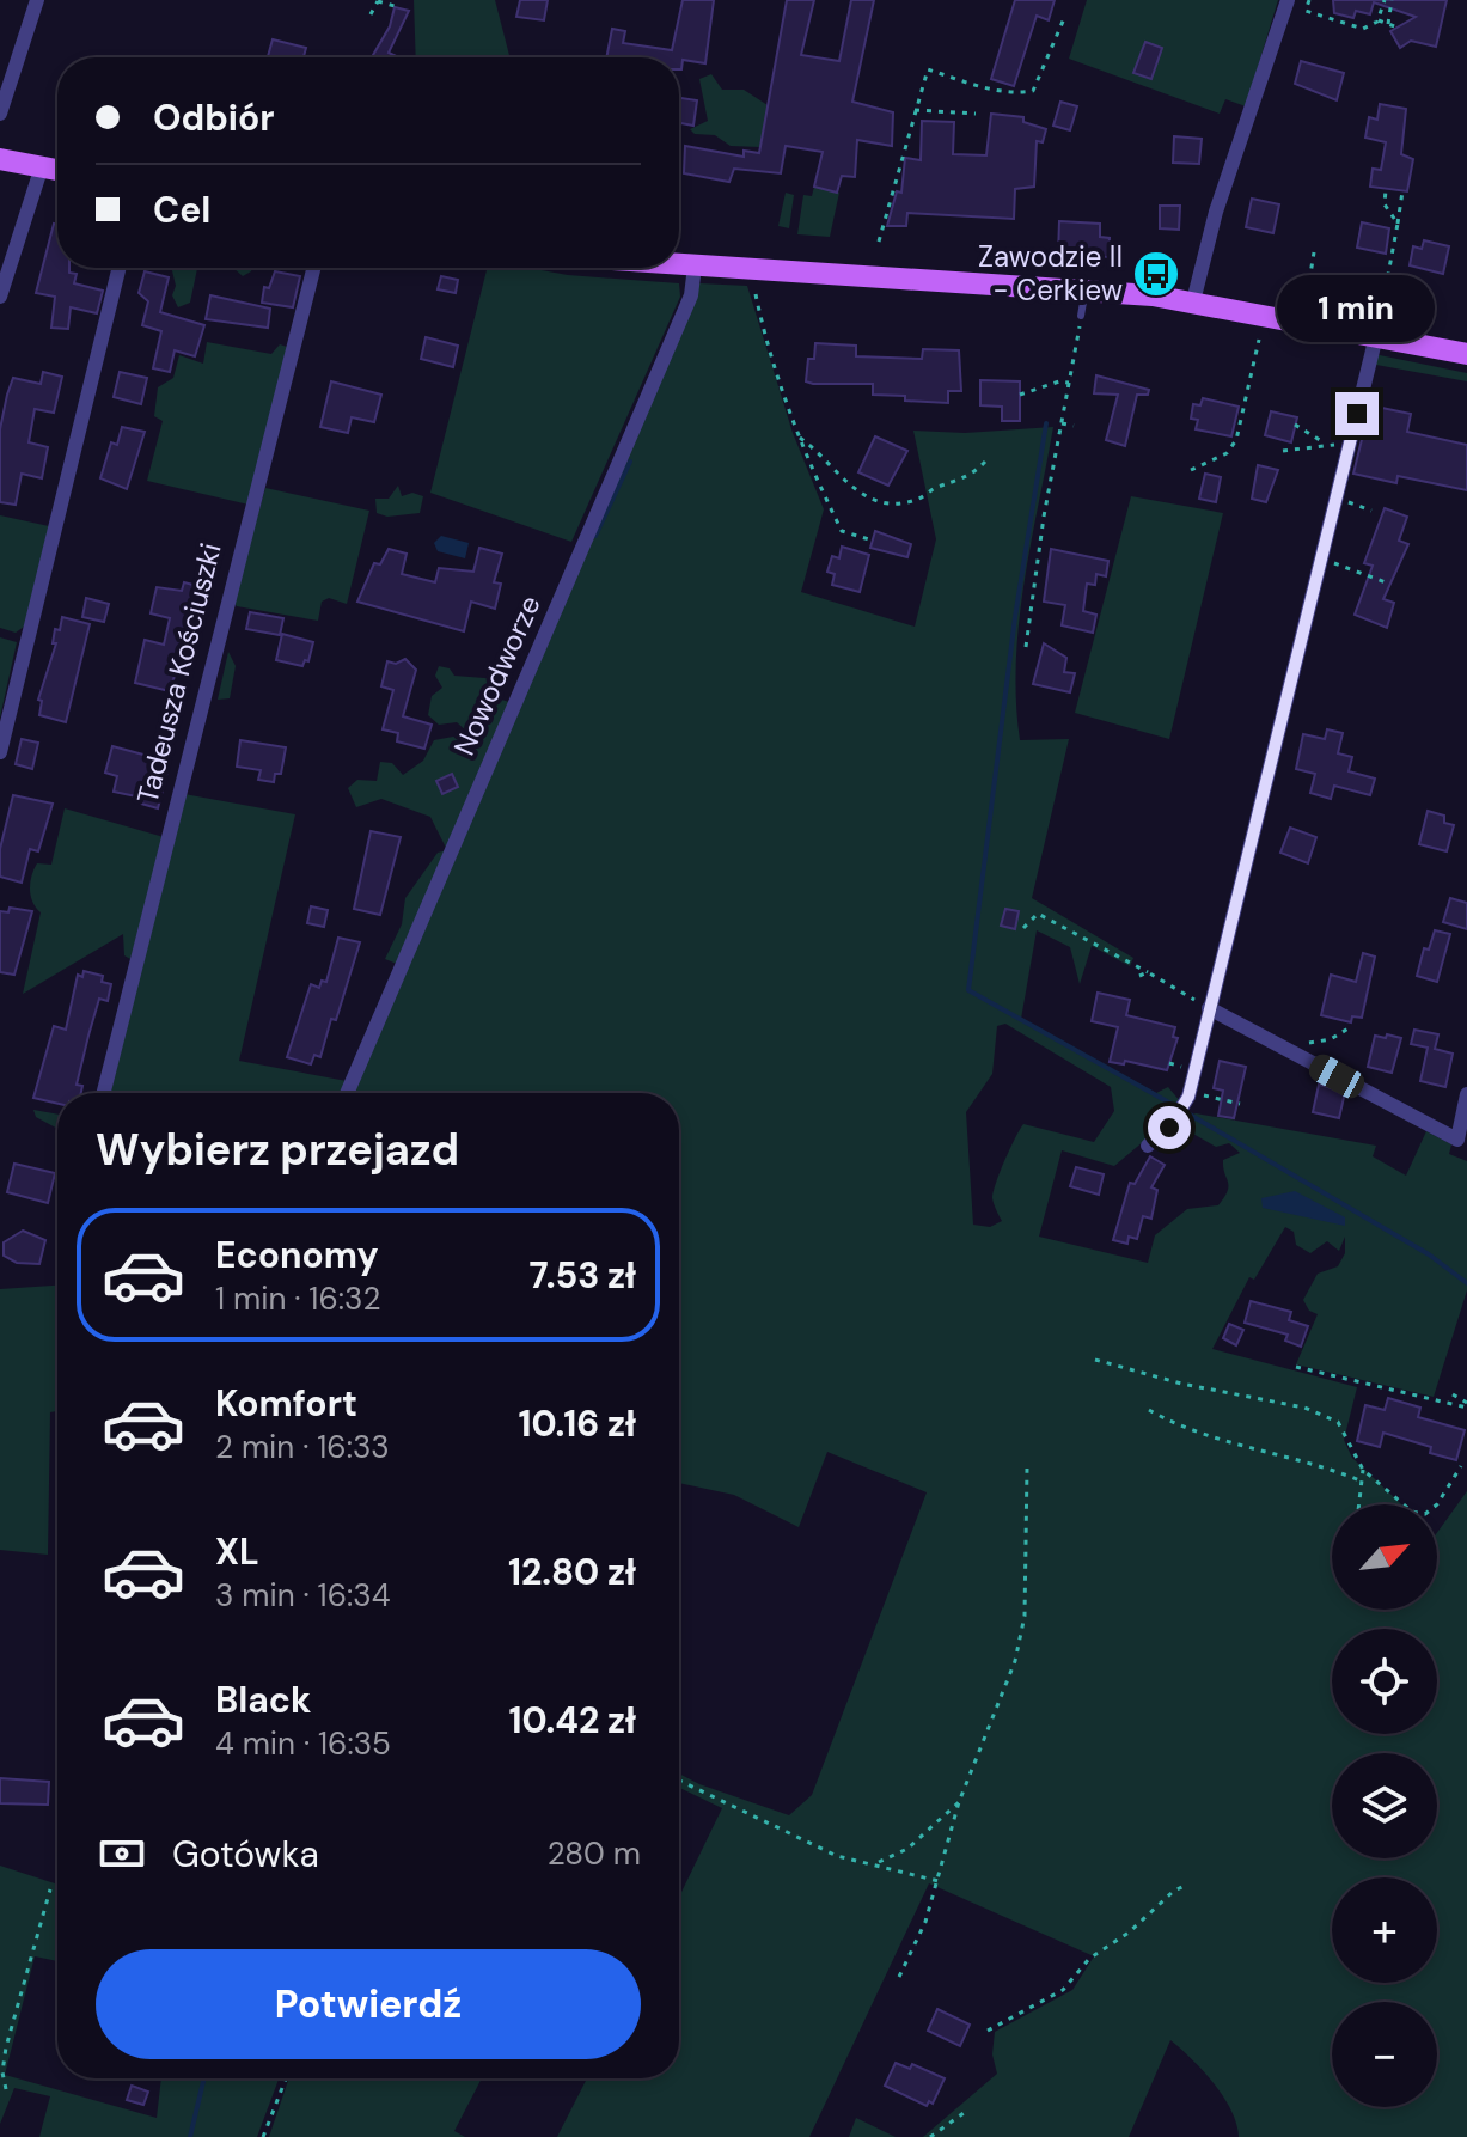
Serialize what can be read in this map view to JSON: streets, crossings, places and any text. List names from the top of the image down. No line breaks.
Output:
{"streets":{"street":["Tadeusza Kościuszki","Nowodworze"]},"places":{"bus stop":["Zawodzie II - Cerkiew"]},"north":"top right","page":{"banner":["Odbiór","Cel"],"bubble":"1 min","heading":"Wybierz przejazd","list":[{"name":"Economy","note":"1 min · 16:32","value":"7.53 zł"},{"name":"Komfort","note":"2 min · 16:33","value":"10.16 zł"},{"name":"XL","note":"3 min · 16:34","value":"12.80 zł"},{"name":"Black","note":"4 min · 16:35","value":"10.42 zł"}],"map_buttons":["+","−"],"pay":["Gotówka","280 m"],"buttons":"Potwierdź"}}
